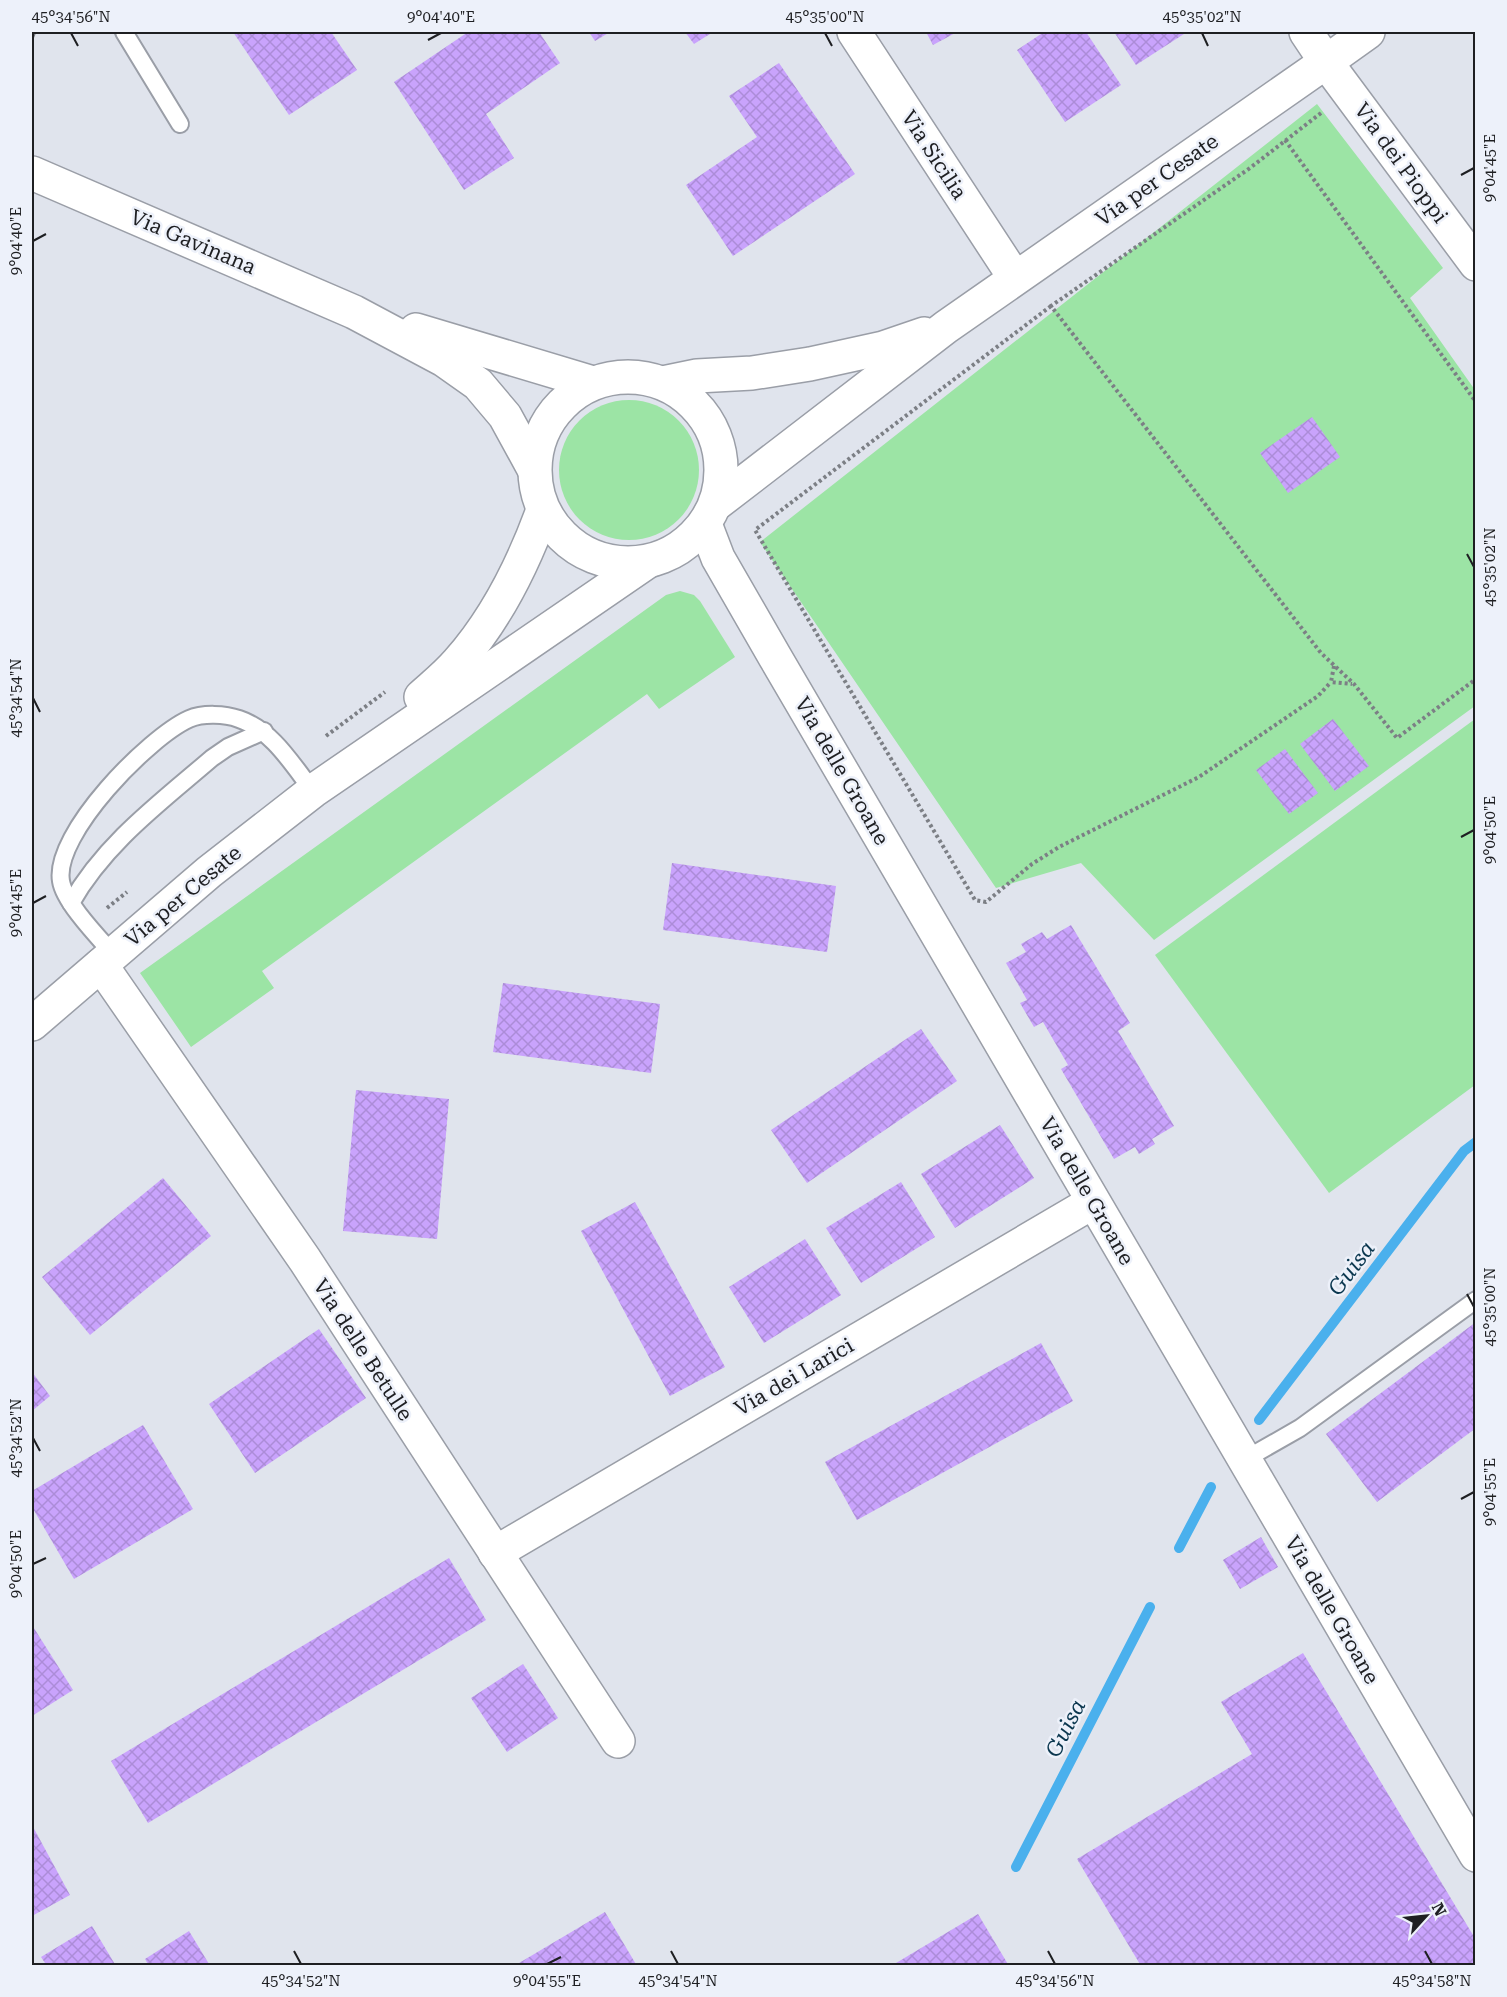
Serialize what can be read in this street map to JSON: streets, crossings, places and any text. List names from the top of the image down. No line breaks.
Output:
{"streets":{"street":["Via Sicilia","Via dei Pioppi","Via per Cesate","Via Gavinana","Via delle Groane","Via delle Betulle","Via dei Larici"]},"crossings":[["Via Sicilia","Via per Cesate"],["Via dei Pioppi","Via per Cesate"],["Via per Cesate","Via Gavinana"],["Via per Cesate","Via delle Groane"],["Via per Cesate","Via delle Betulle"],["Via Gavinana","Via delle Groane"],["Via delle Groane","Via dei Larici"],["Via delle Betulle","Via dei Larici"]],"water":["Guisa"],"north":"top right","coordinates":["45°34'56\"N","9°04'40\"E","45°35'00\"N","45°35'02\"N","9°04'45\"E","45°34'54\"N","9°04'50\"E","45°34'52\"N","9°04'55\"E","45°34'58\"N"]}
